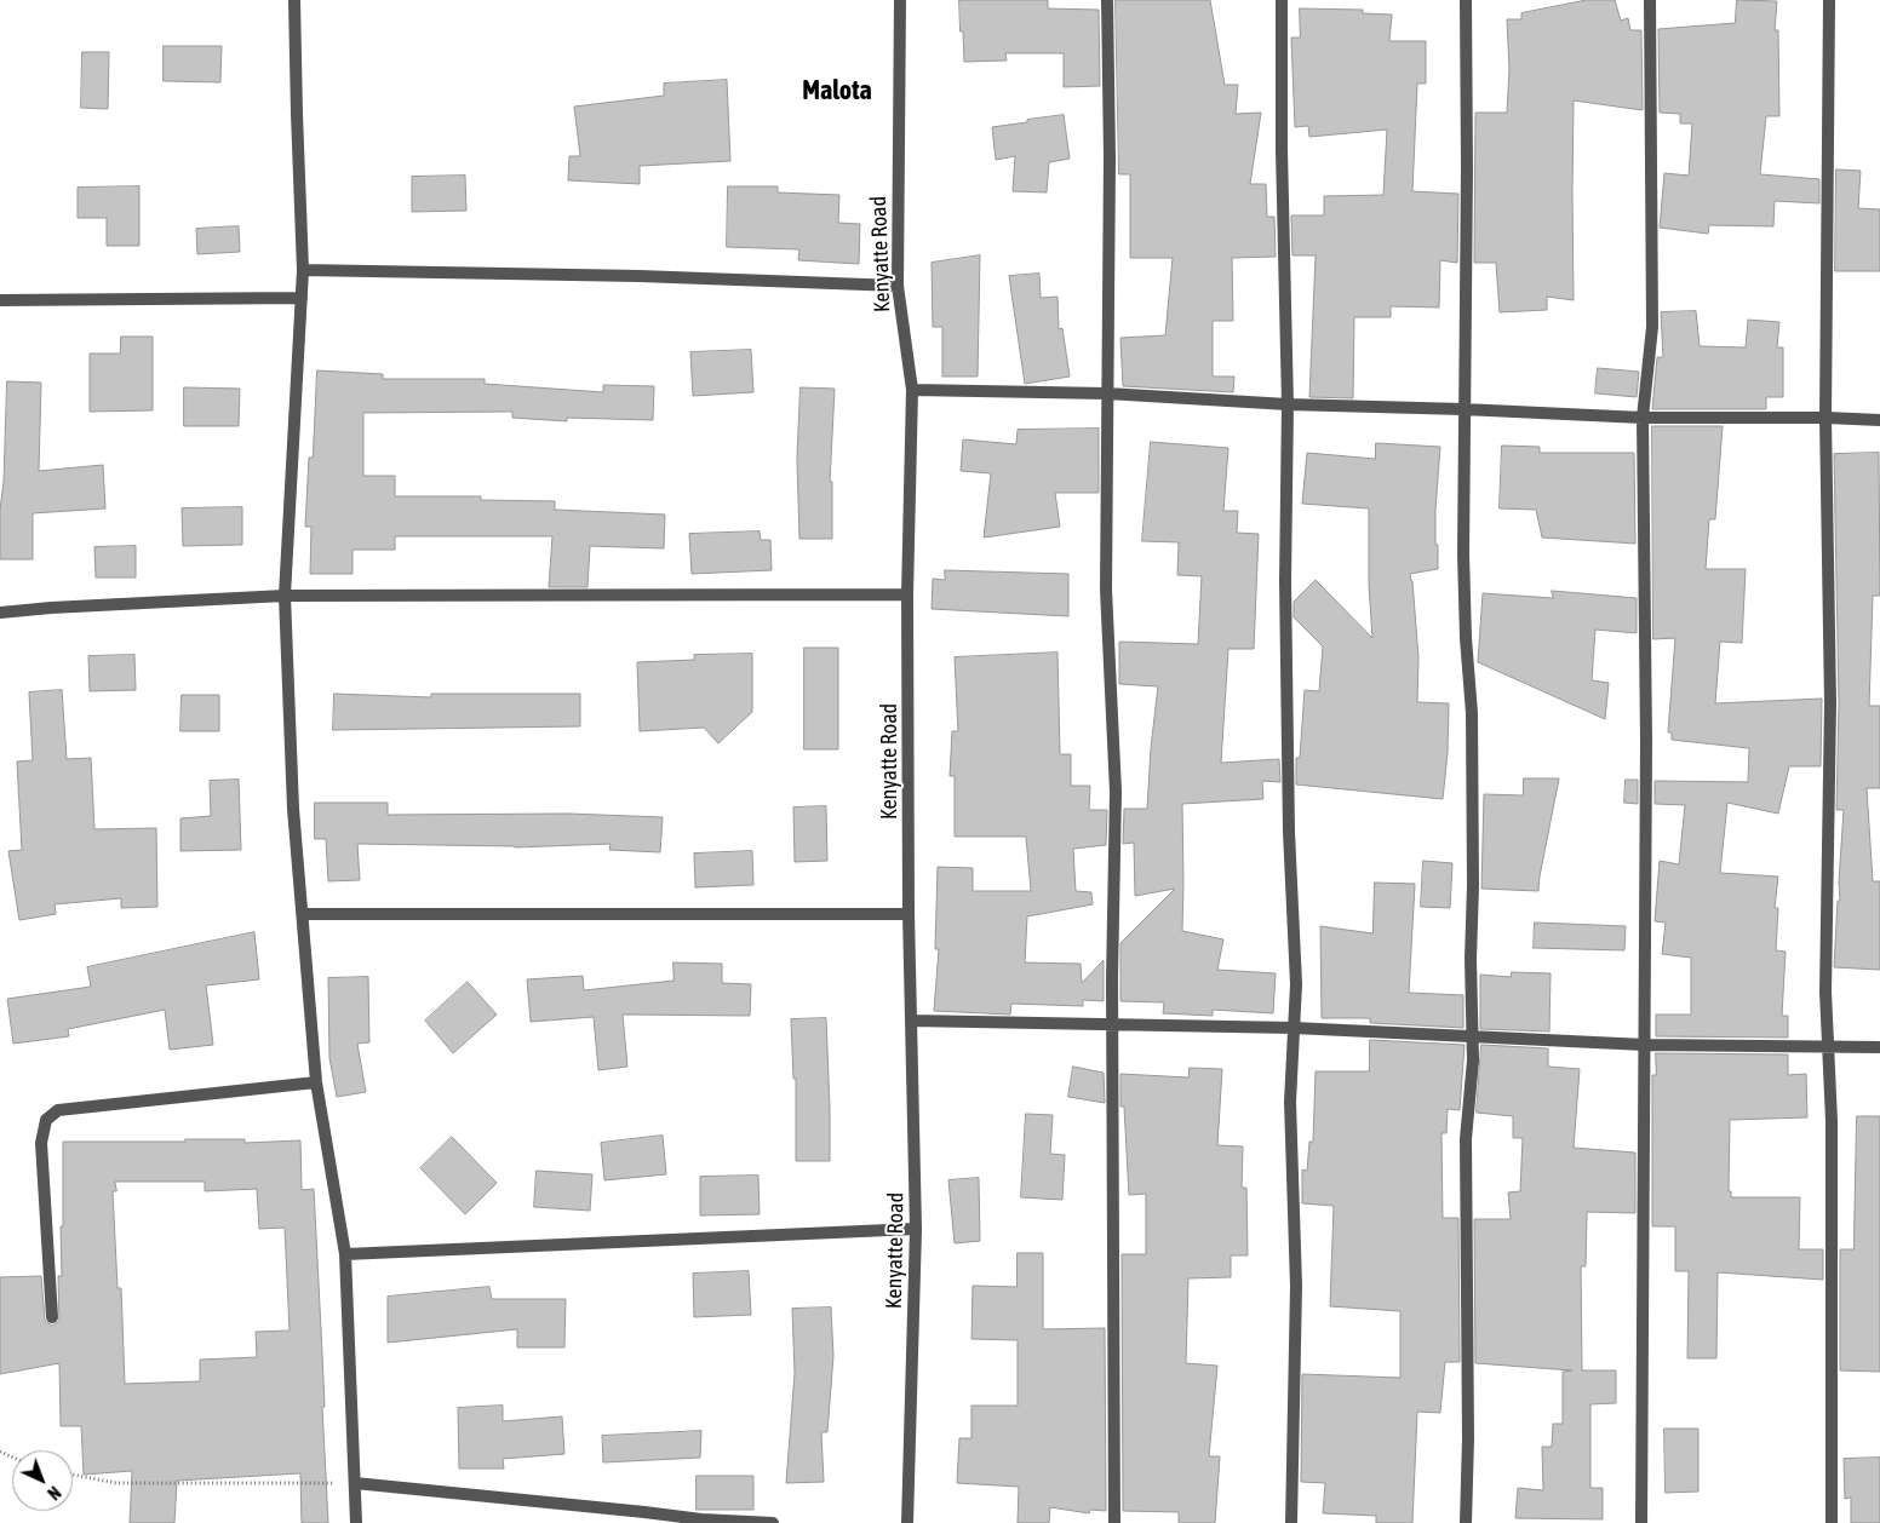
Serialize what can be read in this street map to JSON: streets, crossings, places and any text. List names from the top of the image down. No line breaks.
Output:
{"streets":{"street":["Kenyatte Road"]},"districts":["Malota"],"north":"bottom right"}
